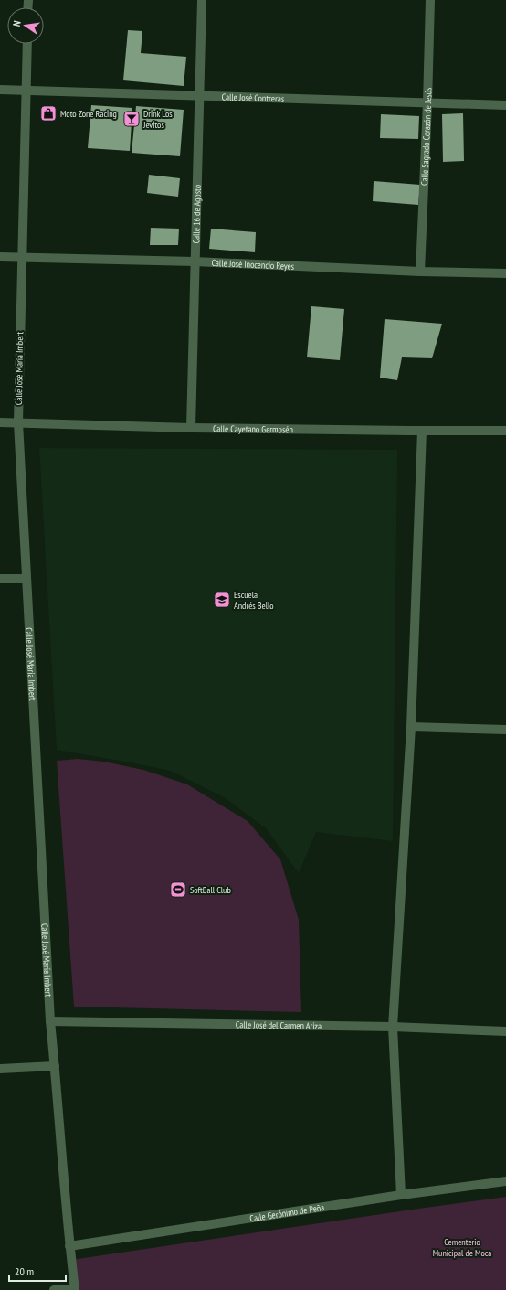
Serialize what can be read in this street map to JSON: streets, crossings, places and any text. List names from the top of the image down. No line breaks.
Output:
{"streets":{"street":["Calle José Contreras","Calle Sagrado Corazón de Jesús","Calle 16 de Agosto","Calle José Inocencio Reyes","Calle José María Imbert","Calle Cayetano Germosén","Calle José del Carmen Ariza","Calle Gerónimo de Peña"]},"crossings":[["Calle José Contreras","Calle Sagrado Corazón de Jesús"],["Calle José Contreras","Calle 16 de Agosto"],["Calle José Contreras","Calle José María Imbert"],["Calle Sagrado Corazón de Jesús","Calle José Inocencio Reyes"],["Calle 16 de Agosto","Calle José Inocencio Reyes"],["Calle 16 de Agosto","Calle Cayetano Germosén"],["Calle José Inocencio Reyes","Calle José María Imbert"],["Calle José María Imbert","Calle Cayetano Germosén"],["Calle José María Imbert","Calle José del Carmen Ariza"],["Calle José María Imbert","Calle Gerónimo de Peña"]],"parks":["Cementerio Municipal de Moca"],"places":{"shop":["Moto Zone Racing"],"bar":["Drink Los Jevitos"],"school or university":["Escuela Andrés Bello"],"sports":["SoftBall Club"]},"scale_bar":"20 m","north":"left"}
